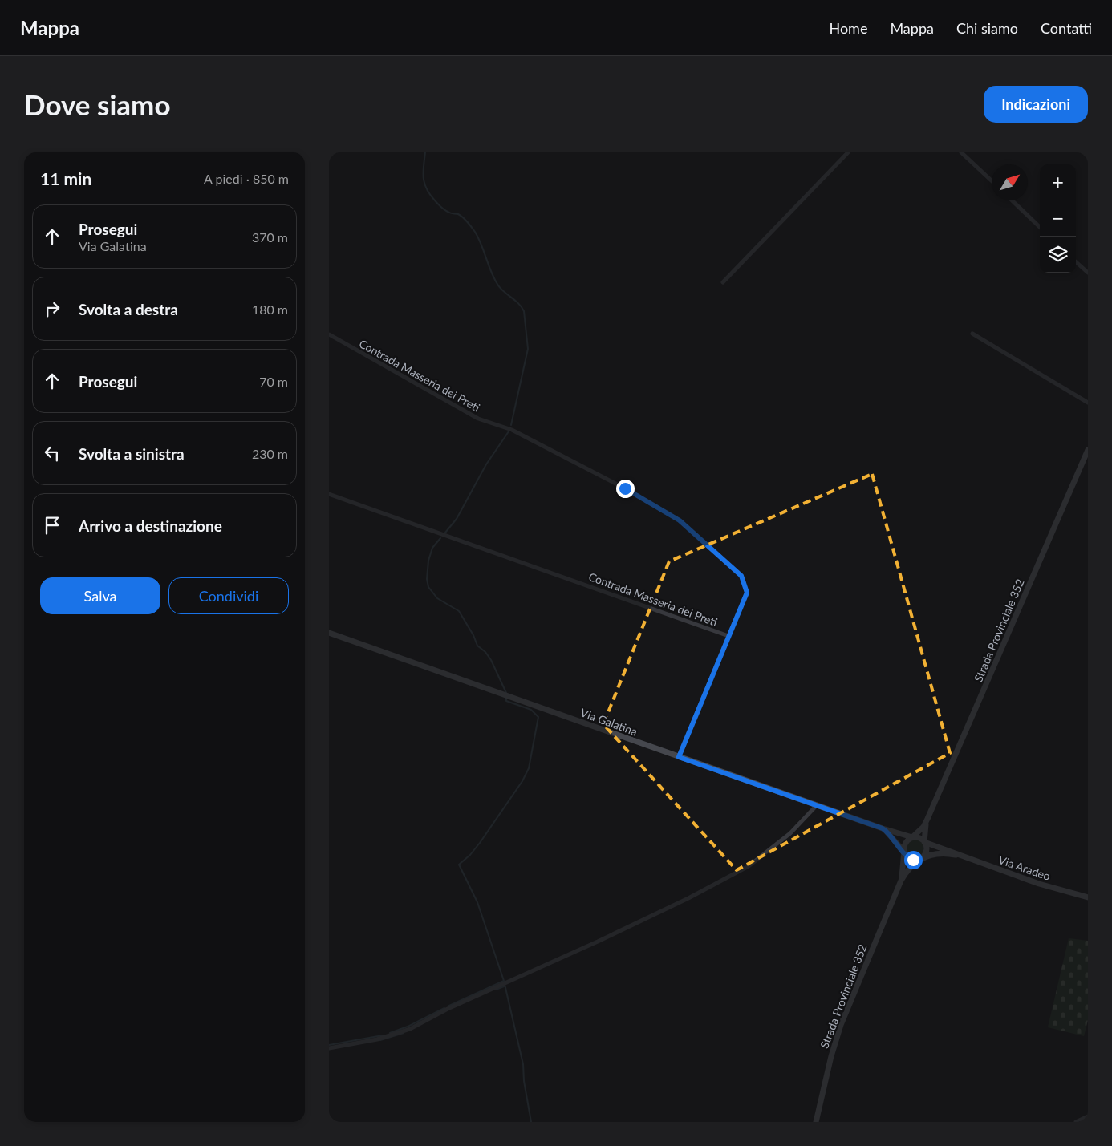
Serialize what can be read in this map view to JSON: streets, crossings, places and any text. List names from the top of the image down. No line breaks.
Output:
{"streets":{"main road":["Strada Provinciale 352","Via Galatina","Via Aradeo"],"street":["Contrada Masseria dei Preti"]},"crossings":[["Strada Provinciale 352","Via Galatina"],["Strada Provinciale 352","Via Aradeo"],["Via Galatina","Via Aradeo"]],"north":"top right","page":{"header":"Mappa","nav":["Home","Mappa","Chi siamo","Contatti"],"buttons":["Indicazioni",["Salva","Condividi"]],"title":"Dove siamo","heading":["11 min","A piedi · 850 m"],"map_buttons":["+","−"],"list":[["Prosegui","Via Galatina","370 m"],["Svolta a destra","180 m"],["Prosegui","70 m"],["Svolta a sinistra","230 m"],"Arrivo a destinazione"]}}
